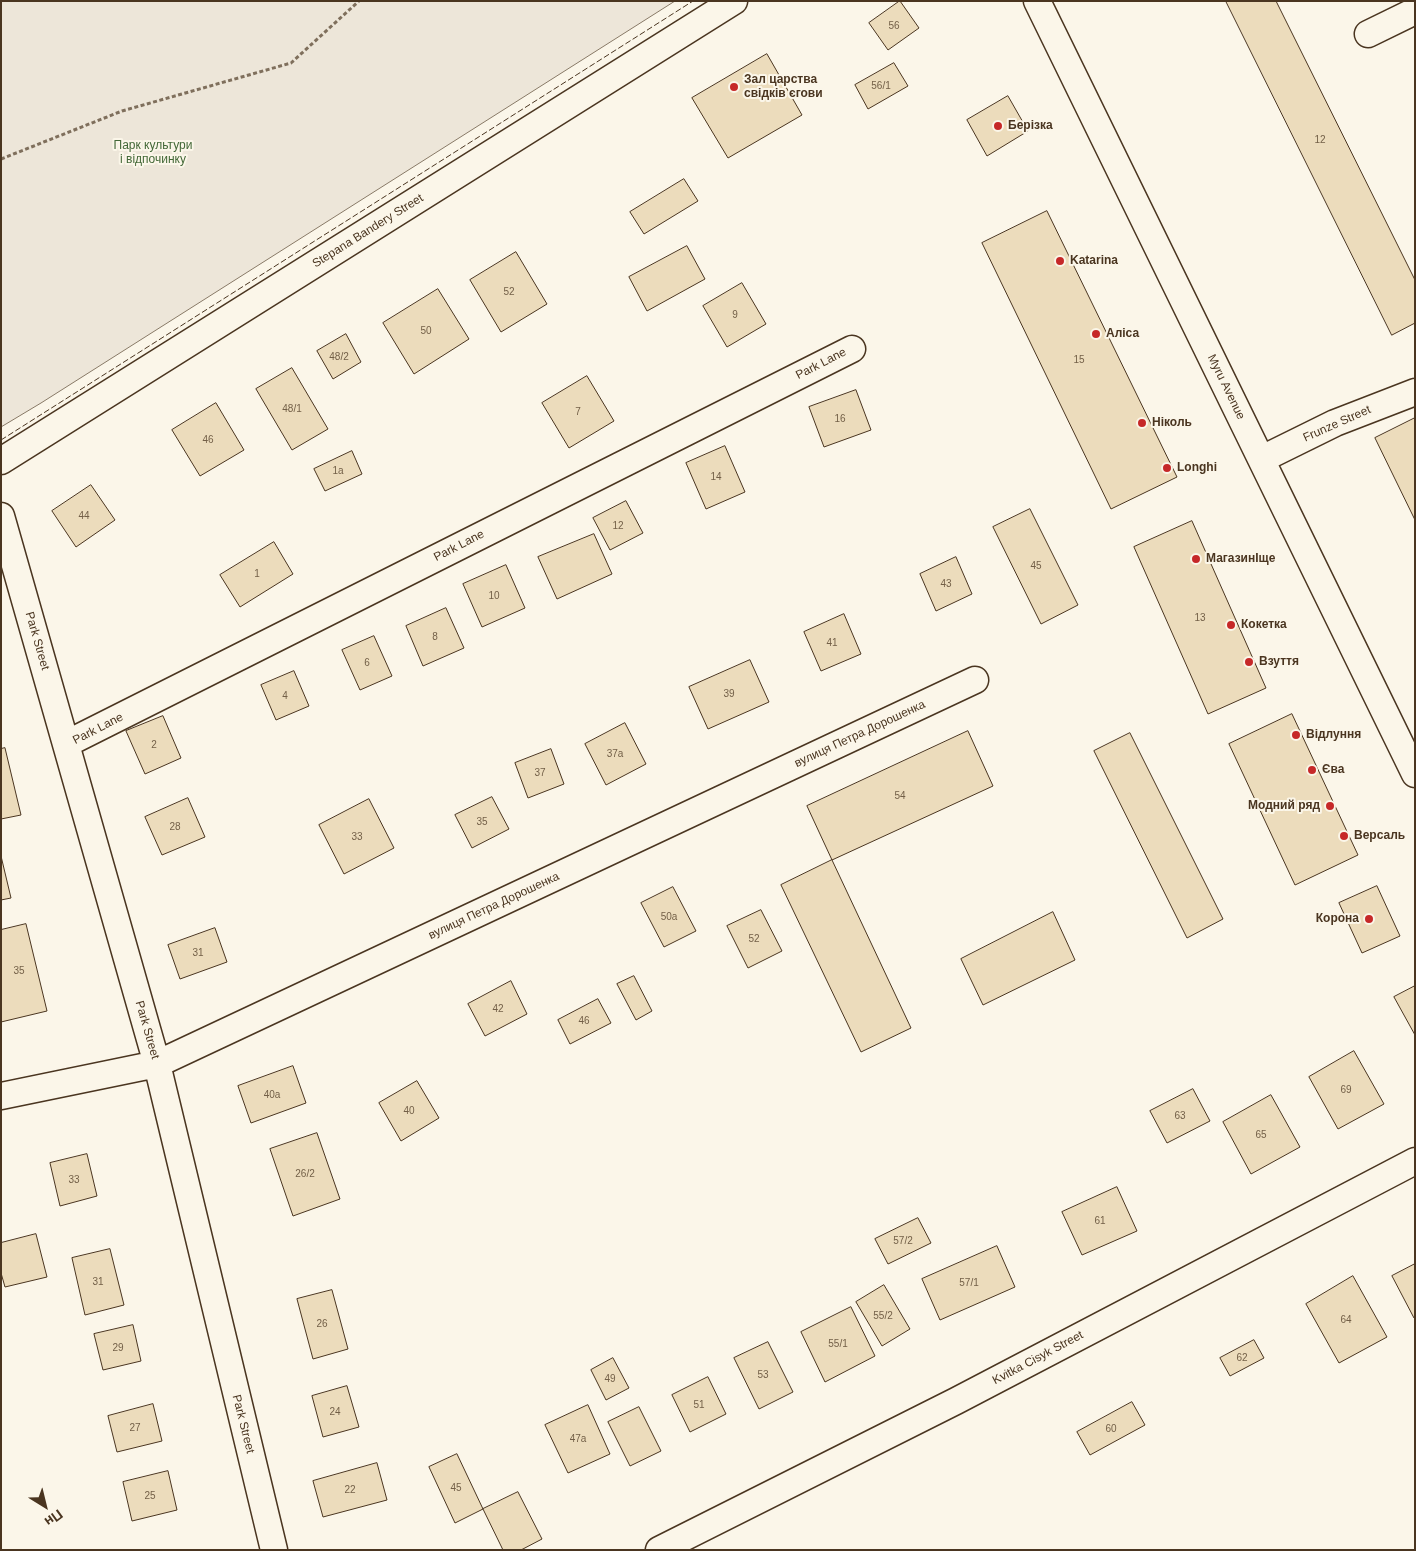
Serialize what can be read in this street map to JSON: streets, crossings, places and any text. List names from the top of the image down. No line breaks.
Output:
{"streets":{"street":["Stepana Bandery Street","Park Lane","Myru Avenue","Frunze Street","Park Street","вулиця Петра Дорошенка","Kvitka Cisyk Street"]},"crossings":[["Park Lane","Park Street"],["Myru Avenue","Frunze Street"],["Park Street","вулиця Петра Дорошенка"]],"parks":["Парк культури і відпочинку"],"places":["Зал царства свідків єгови","Берізка","Katarina","Аліса","Ніколь","Longhi","МагазинІще","Кокетка","Взуття","Відлуння","Єва","Модний ряд","Версаль","Корона"],"house_numbers":["56","56/1","12","52","9","50","48/2","15","48/1","7","16","46","1а","14","44","12","45","1","43","10","13","8","41","6","39","4","2","37а","37","54","35","28","33","50а","52","31","35","42","46","69","40а","40","63","65","26/2","33","61","57/2","31","57/1","55/2","64","26","55/1","29","62","53","49","51","24","27","60","47а","45","22","25"],"north":"bottom right"}
